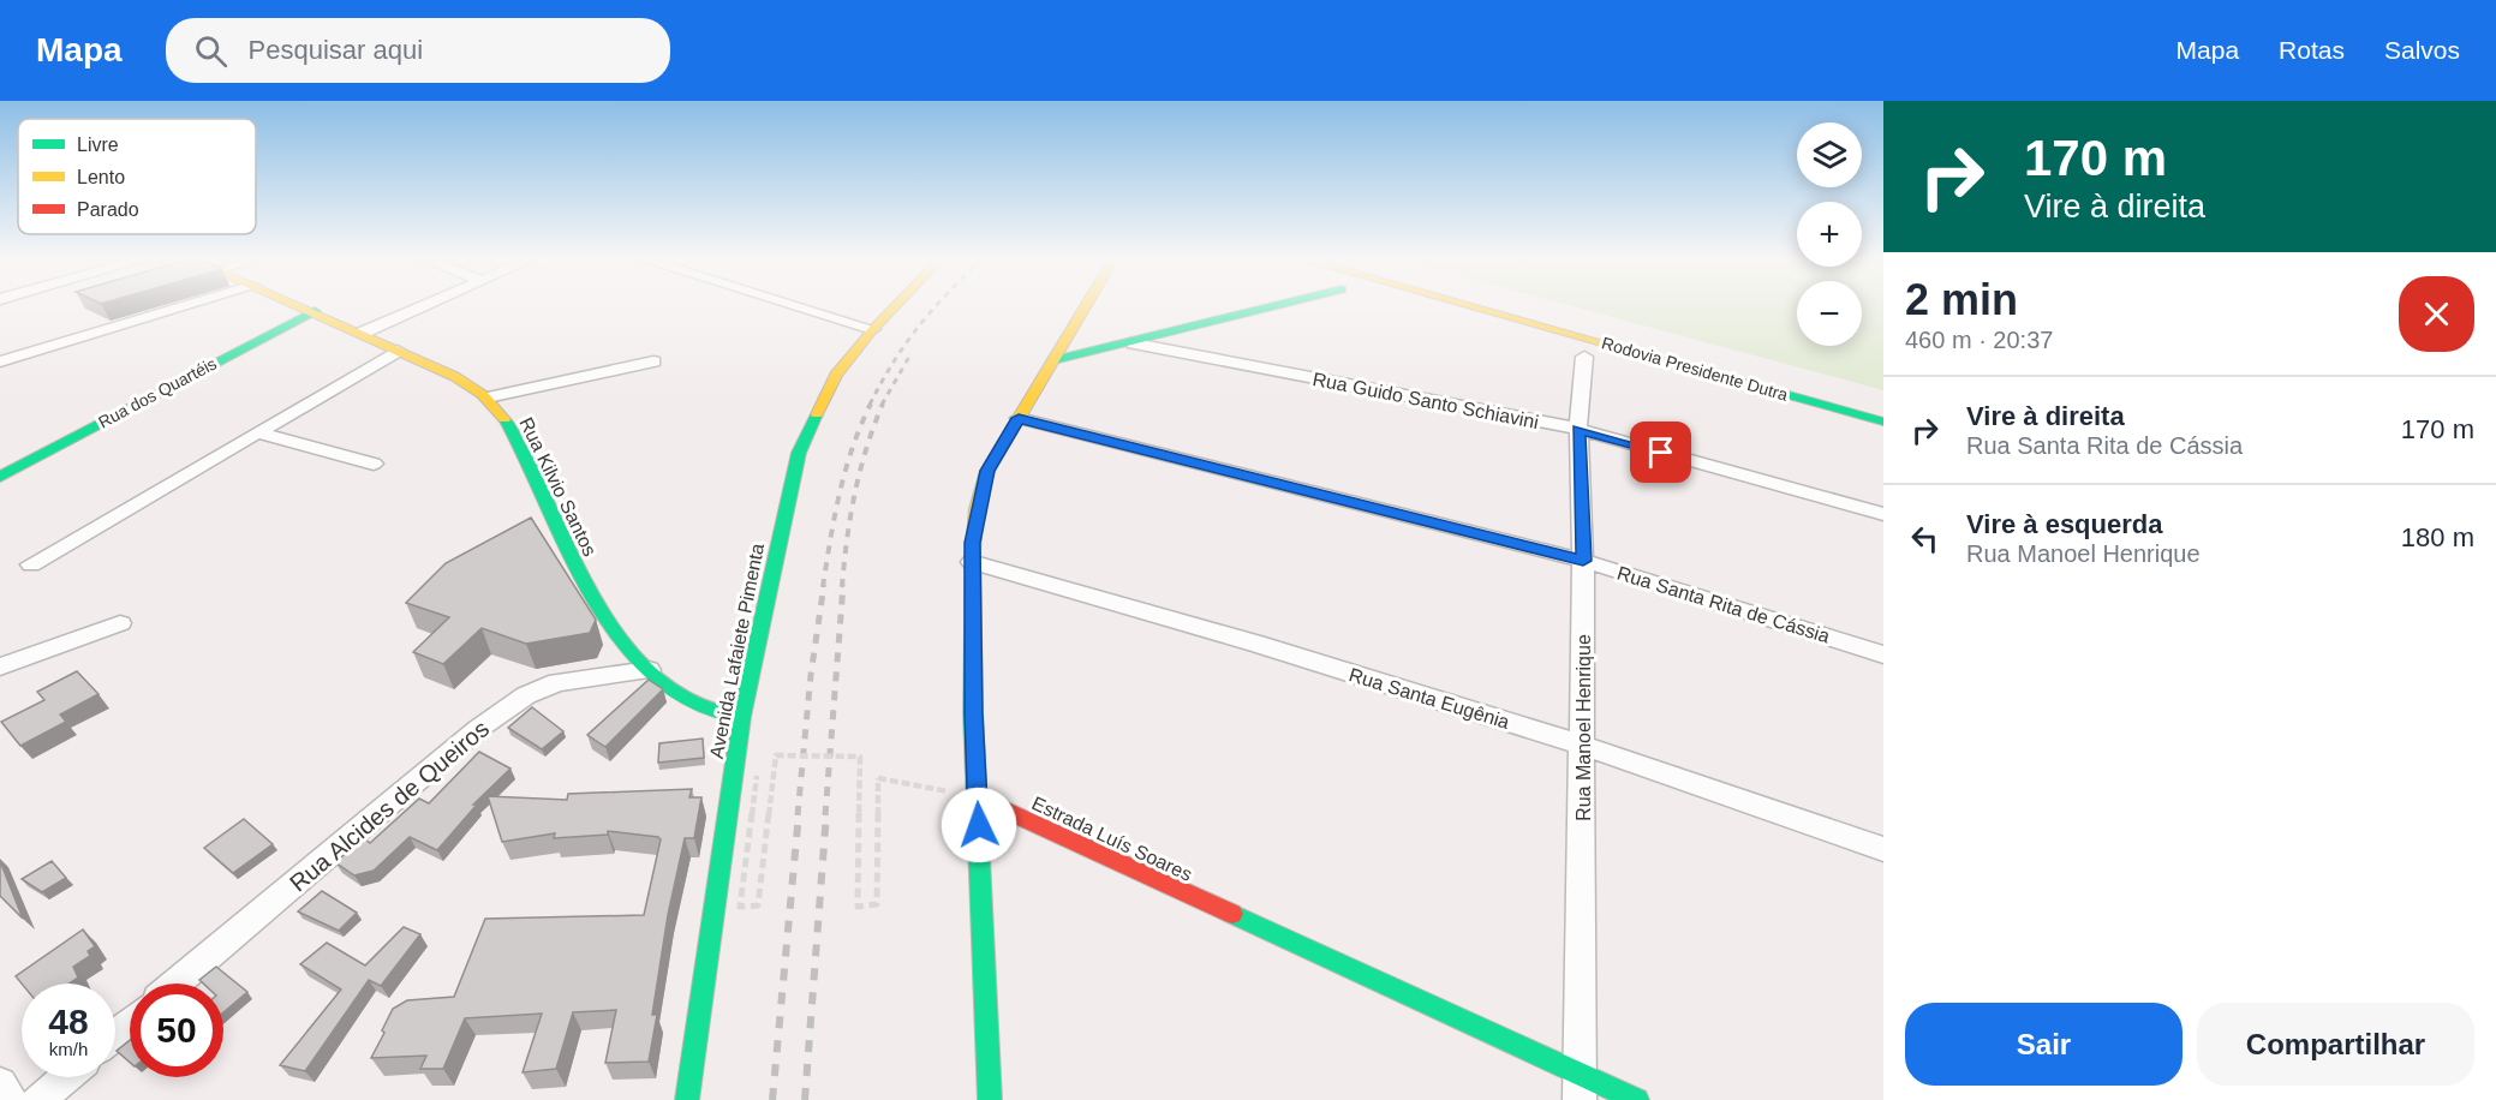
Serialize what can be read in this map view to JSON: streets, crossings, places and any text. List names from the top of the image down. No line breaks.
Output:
{"streets":{"main road":["Rodovia Presidente Dutra","Rua dos Quartéis","Rua Kilvio Santos","Avenida Lafaiete Pimenta","Estrada Luís Soares"],"street":["Rua Guido Santo Schiavini","Rua Santa Rita de Cássia","Rua Santa Eugênia","Rua Manoel Henrique","Rua Alcides de Queiros"]},"crossings":[["Rua dos Quartéis","Rua Kilvio Santos"],["Rua Guido Santo Schiavini","Rua Manoel Henrique"],["Rua Kilvio Santos","Avenida Lafaiete Pimenta"],["Rua Kilvio Santos","Rua Alcides de Queiros"],["Rua Santa Rita de Cássia","Rua Manoel Henrique"],["Rua Santa Eugênia","Rua Manoel Henrique"],["Rua Manoel Henrique","Estrada Luís Soares"]],"legend":["Livre","Lento","Parado"],"page":{"header":"Mapa","search":"Pesquisar aqui","nav":["Mapa","Rotas","Salvos"],"turn":["170 m","Vire à direita"],"map_buttons":["+","−"],"heading":["2 min","460 m · 20:37"],"list":[{"name":"Vire à direita","note":"Rua Santa Rita de Cássia","value":"170 m"},{"name":"Vire à esquerda","note":"Rua Manoel Henrique","value":"180 m"}],"speed":"48 km/h","limit":"50","buttons":["Sair","Compartilhar"]}}
